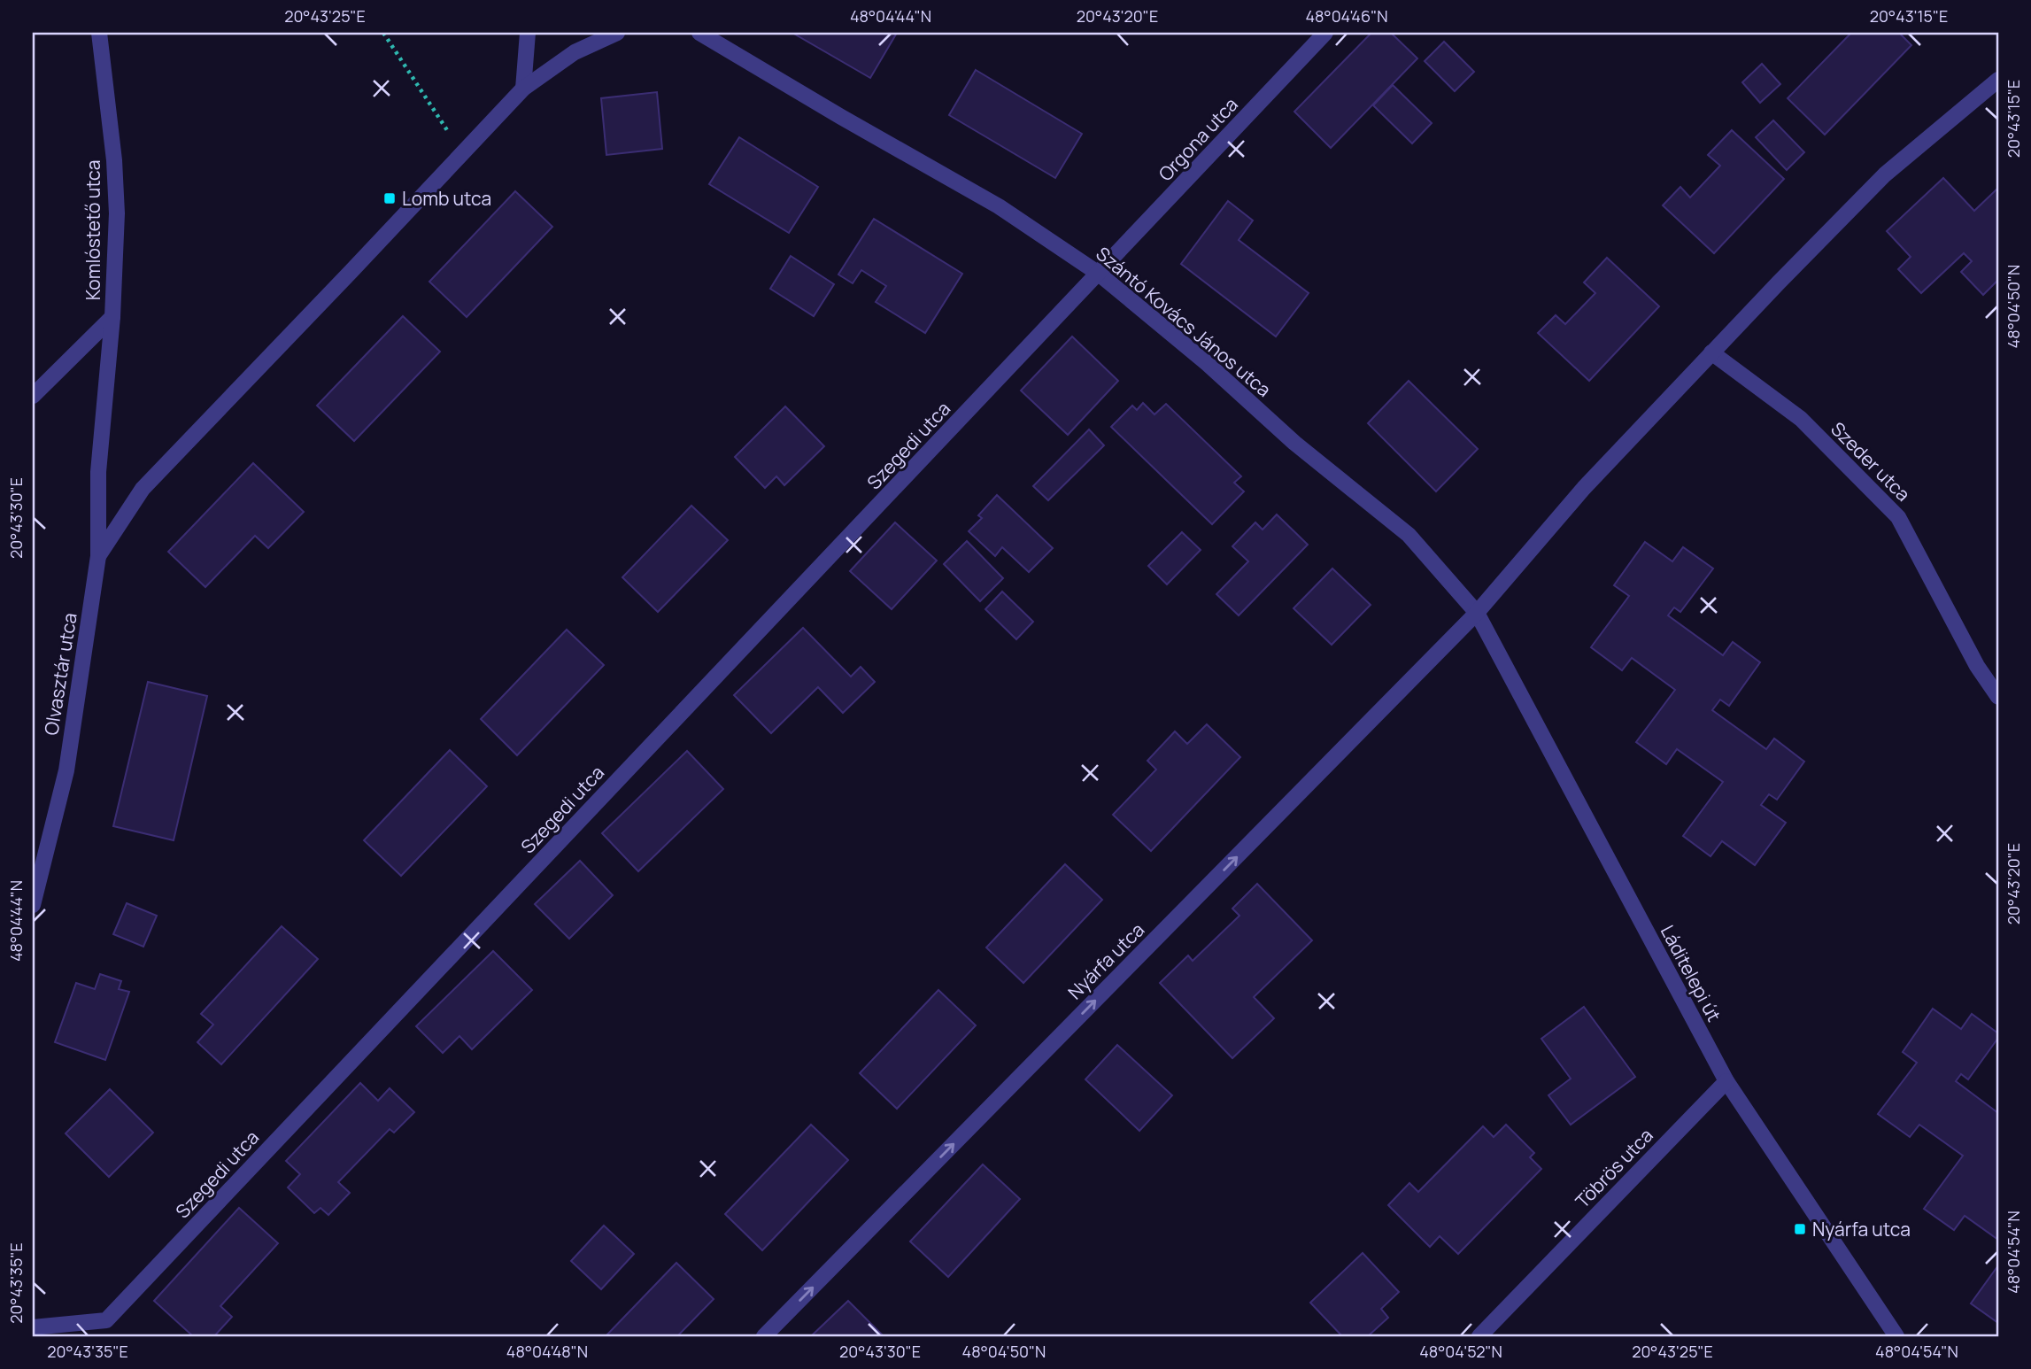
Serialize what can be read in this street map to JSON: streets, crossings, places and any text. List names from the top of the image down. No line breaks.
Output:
{"streets":{"street":["Orgona utca","Komlóstető utca","Szántó Kovács János utca","Szegedi utca","Szeder utca","Olvasztár utca","Nyárfa utca","Láditelepi út","Töbrös utca"]},"crossings":[["Orgona utca","Szántó Kovács János utca"],["Orgona utca","Szegedi utca"],["Komlóstető utca","Olvasztár utca"],["Szántó Kovács János utca","Szegedi utca"],["Szántó Kovács János utca","Nyárfa utca"],["Szántó Kovács János utca","Láditelepi út"],["Nyárfa utca","Láditelepi út"],["Láditelepi út","Töbrös utca"]],"one_way":["Nyárfa utca"],"places":{"transit":["Lomb utca","Nyárfa utca"]},"coordinates":["20°43'25\"E","48°04'44\"N","20°43'20\"E","48°04'46\"N","20°43'15\"E","48°04'50\"N","20°43'30\"E","48°04'54\"N","20°43'35\"E","48°04'48\"N","48°04'52\"N"]}
